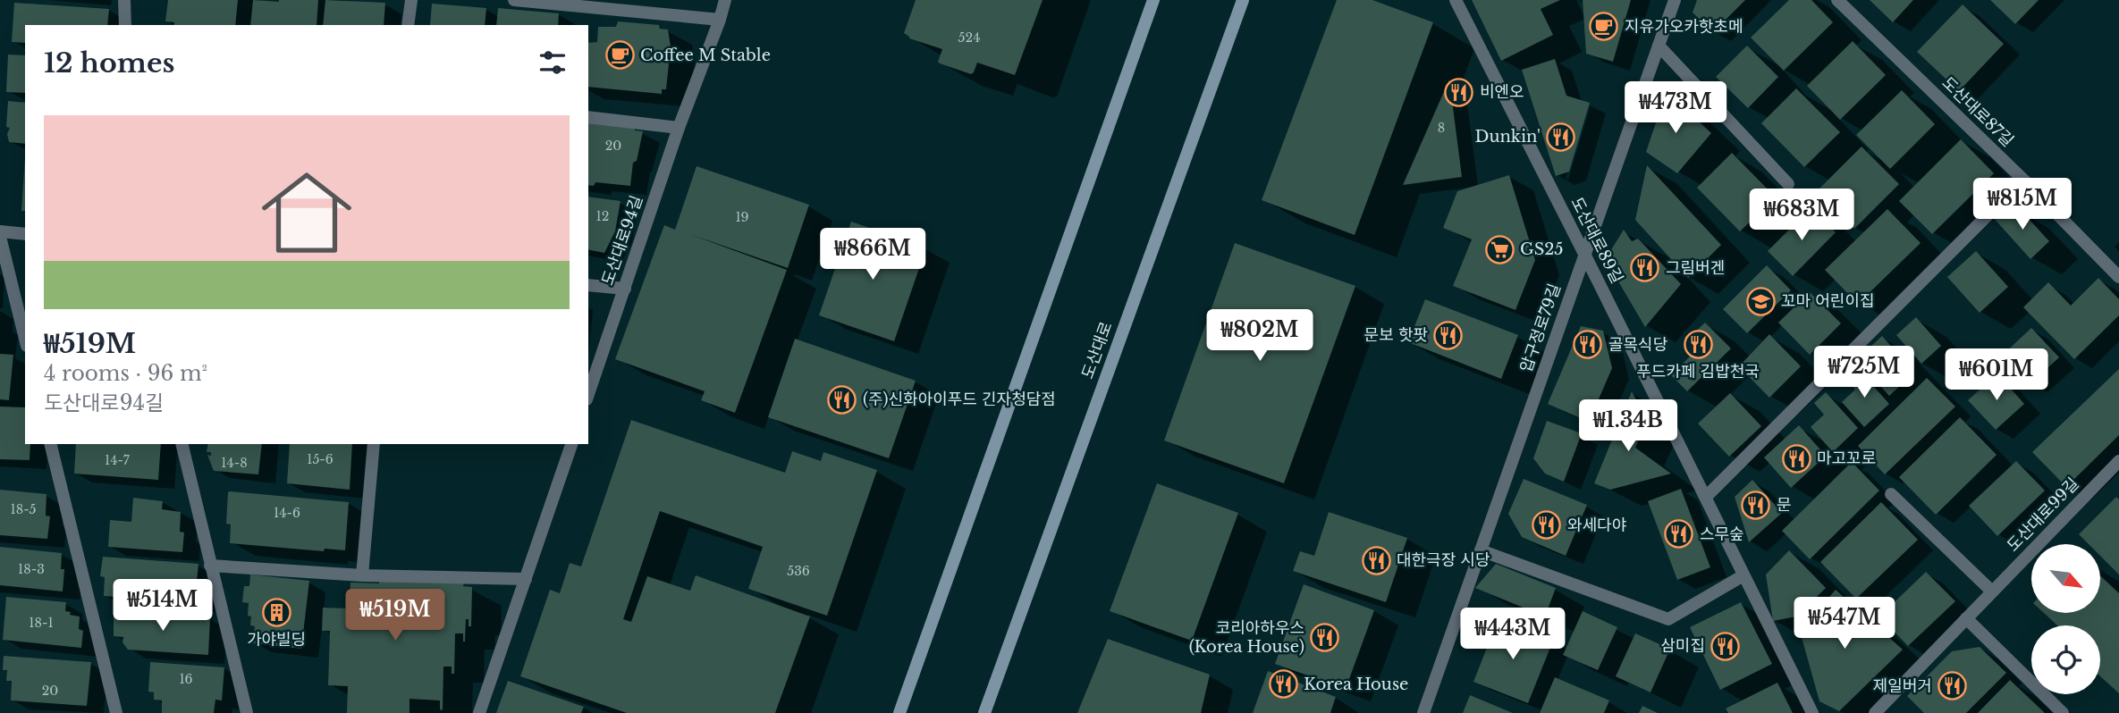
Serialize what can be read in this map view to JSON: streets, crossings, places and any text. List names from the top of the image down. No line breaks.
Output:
{"streets":{"main road":["도산대로"],"street":["도산대로87길","도산대로94길","도산대로89길","압구정로79길","도산대로99길"]},"crossings":[["도산대로89길","압구정로79길"]],"places":{"cafe":["지유가오카핫초메","Coffee M Stable"],"restaurant":["비엔오","Dunkin'","그림버겐","문보 핫팟","골목식당","푸드카페 김밥천국","(주)신화아이푸드 긴자청담점","마고꼬로","문","와세다야","스무숲","대한극장 시당","코리아하우스 (Korea House)","삼미집","Korea House","제일버거"],"supermarket":["GS25"],"school or university":["꼬마 어린이집"],"building":["가야빌딩"]},"house_numbers":["524","8","20","12","19","15-6","14-7","14-8","18-5","14-6","18-3","536","18-1","16","20"],"north":"bottom right","page":{"heading":"12 homes","price":["₩473M","₩815M","₩683M","₩866M","₩802M","₩725M","₩601M","₩1.34B","₩514M","₩519M","₩547M","₩443M"],"list":[{"name":"₩519M","note":"4 rooms · 96 m² · 도산대로94길"}]}}
